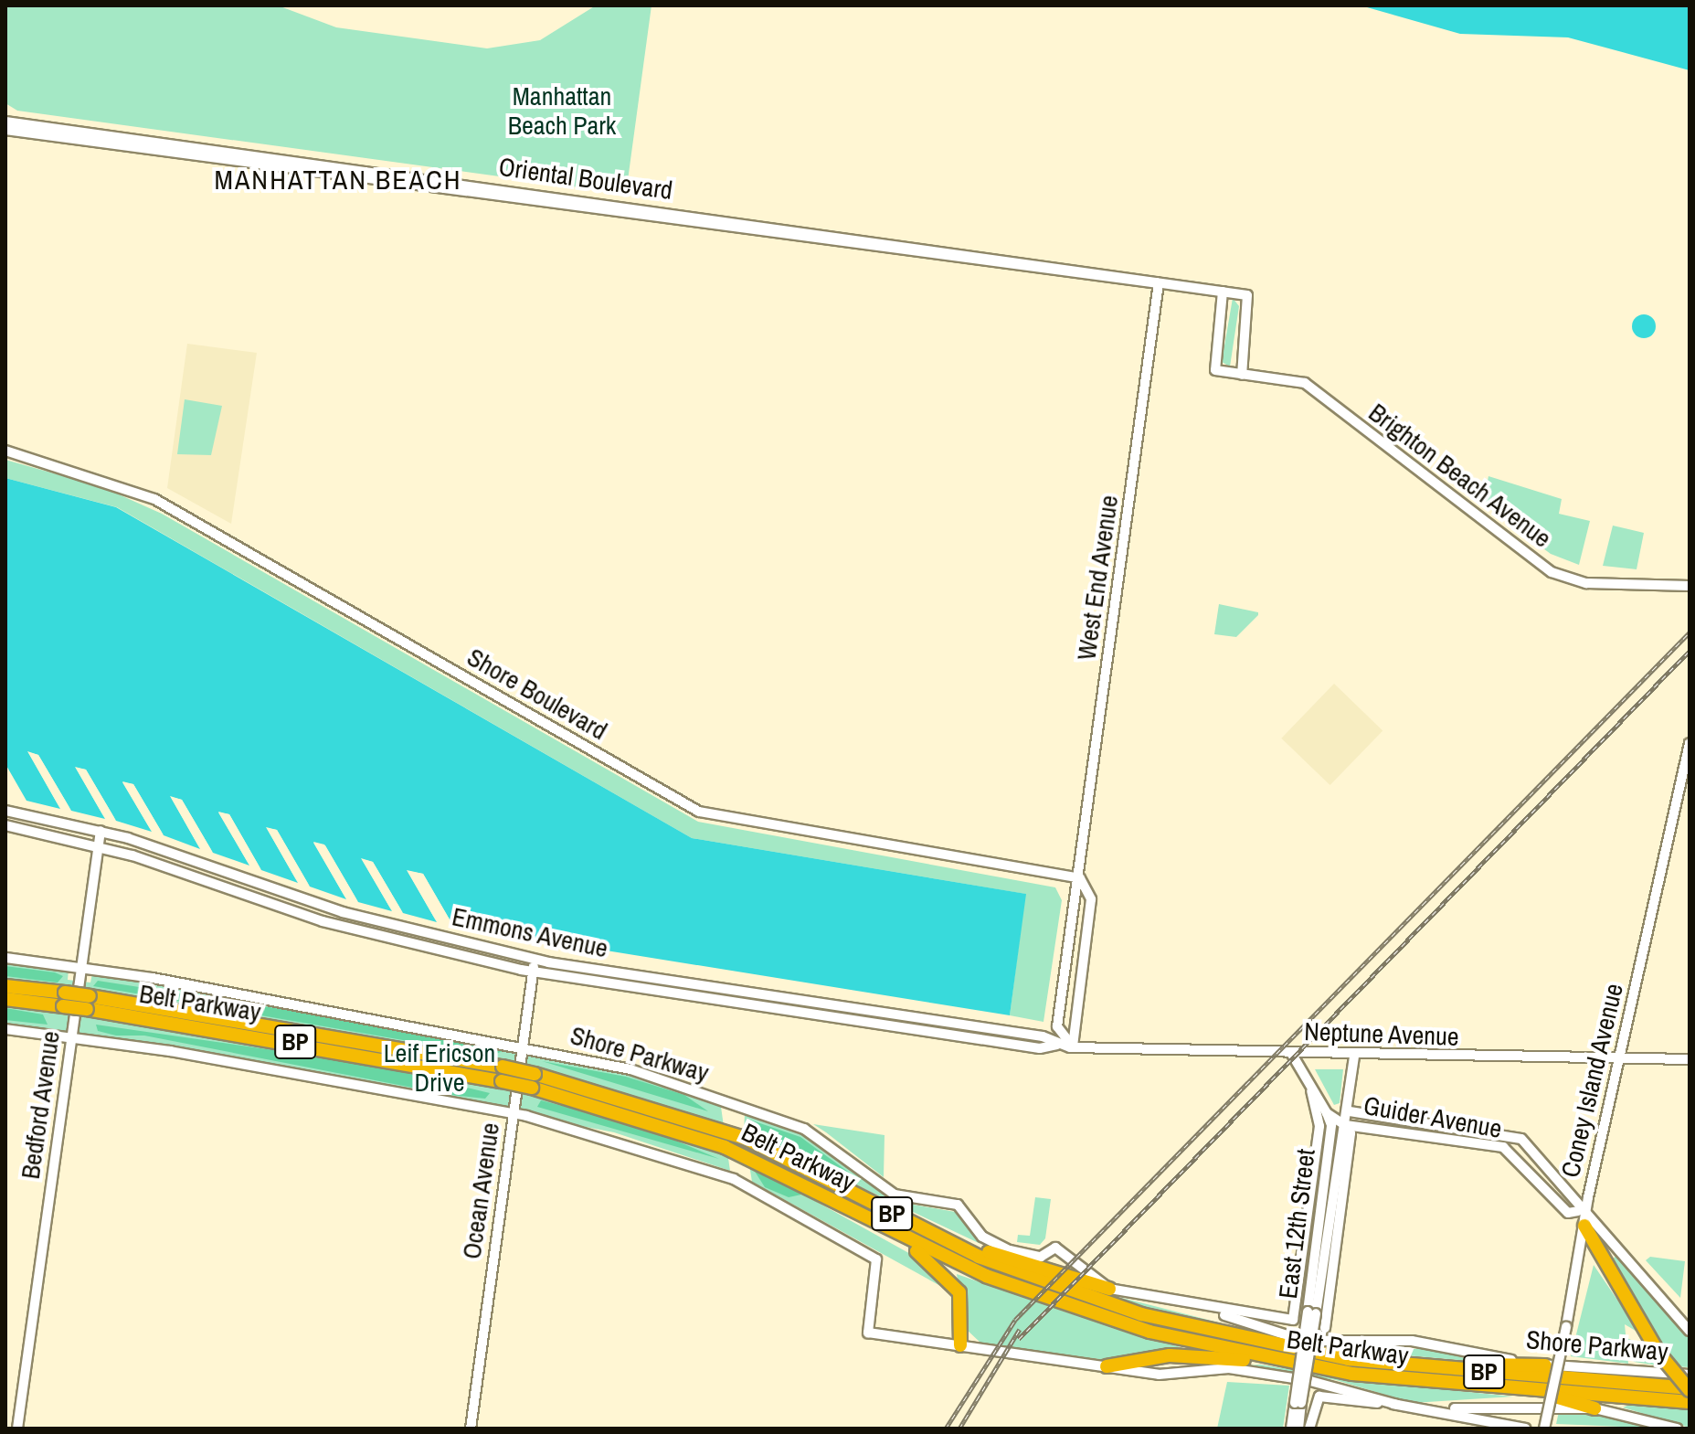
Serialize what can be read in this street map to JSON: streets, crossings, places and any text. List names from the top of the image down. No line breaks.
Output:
{"streets":{"highway":["Belt Parkway","BP"],"main road":["Oriental Boulevard","Brighton Beach Avenue","West End Avenue","Shore Boulevard","Emmons Avenue","Neptune Avenue","Shore Parkway","Coney Island Avenue","Bedford Avenue","Guider Avenue","Ocean Avenue","East 12th Street"]},"crossings":[["Oriental Boulevard","Brighton Beach Avenue"],["Oriental Boulevard","West End Avenue"],["West End Avenue","Shore Boulevard"],["Emmons Avenue","Neptune Avenue"],["Emmons Avenue","Bedford Avenue"],["Emmons Avenue","Ocean Avenue"],["Neptune Avenue","Coney Island Avenue"],["Neptune Avenue","Guider Avenue"],["Neptune Avenue","East 12th Street"],["Shore Parkway","Bedford Avenue"],["Shore Parkway","Ocean Avenue"],["Shore Parkway","East 12th Street"],["Coney Island Avenue","Guider Avenue"],["Guider Avenue","East 12th Street"]],"districts":["MANHATTAN BEACH"],"parks":["Manhattan Beach Park","Leif Ericson Drive"]}
